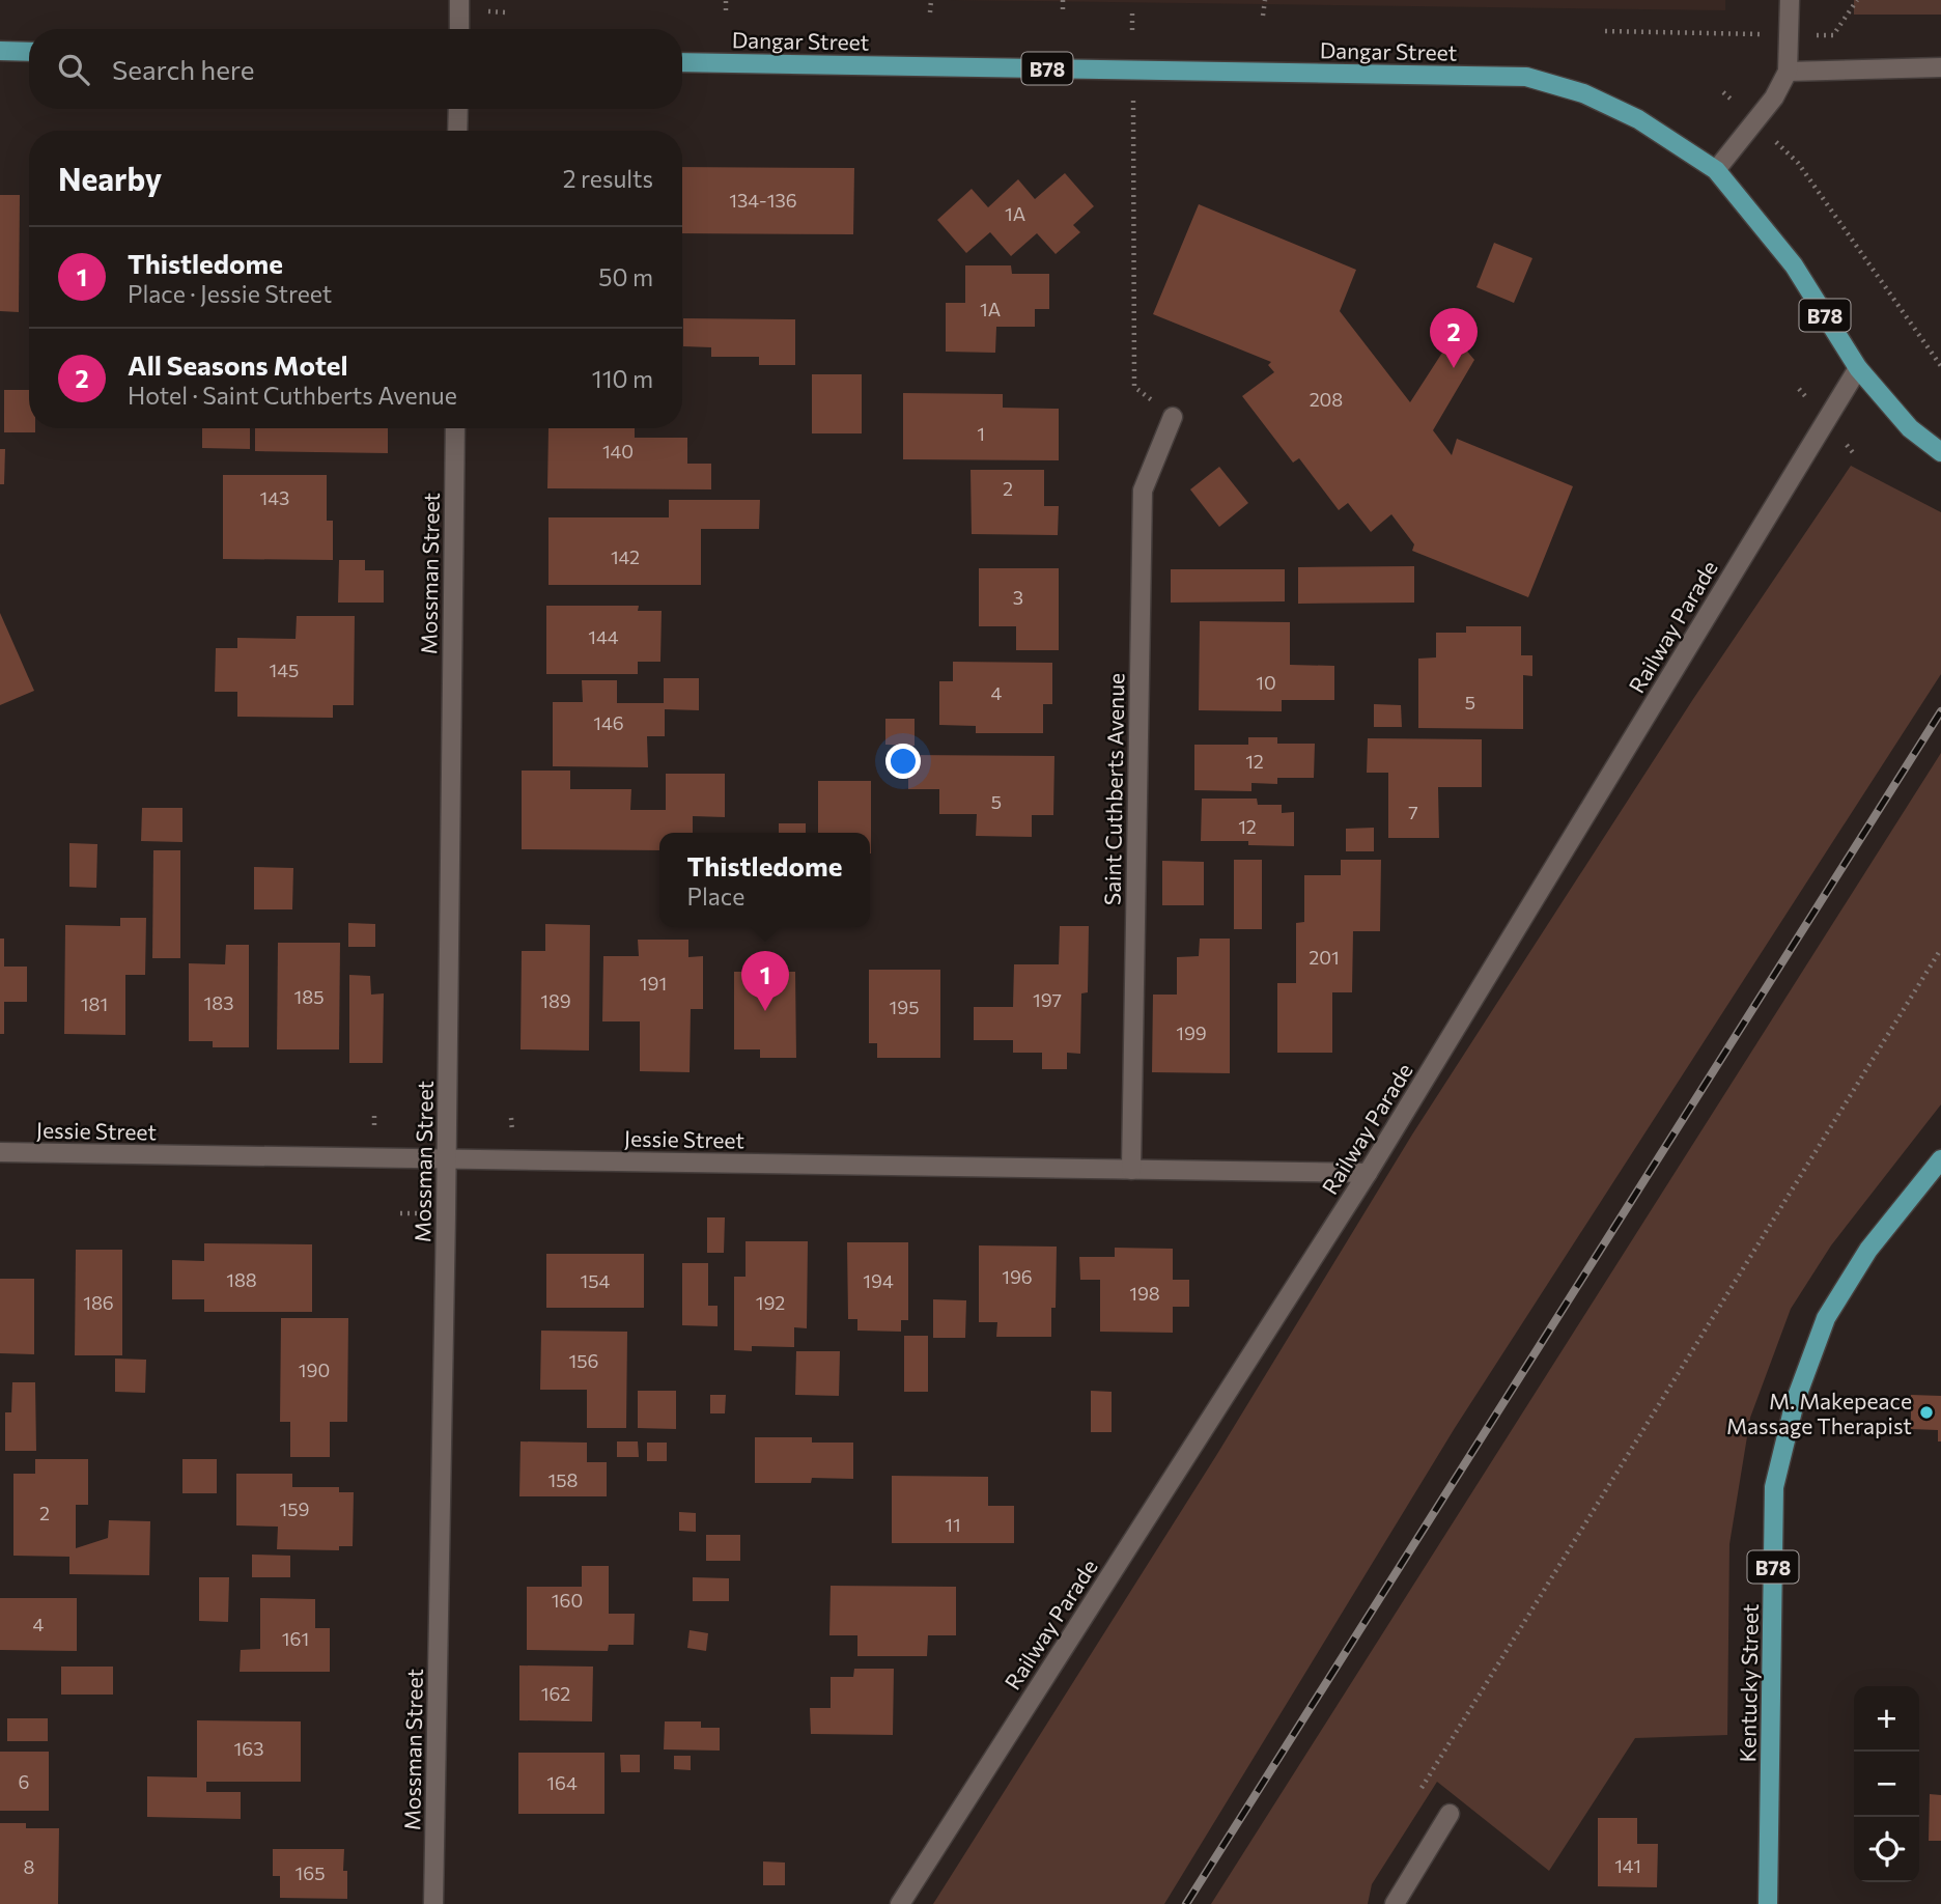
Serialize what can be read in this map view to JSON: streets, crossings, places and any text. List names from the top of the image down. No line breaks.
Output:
{"streets":{"main road":["Dangar Street","B78","Kentucky Street"],"street":["Mossman Street","Railway Parade","Saint Cuthberts Avenue","Jessie Street"]},"crossings":[["Dangar Street","Railway Parade"],["Mossman Street","Jessie Street"],["Railway Parade","Jessie Street"],["Saint Cuthberts Avenue","Jessie Street"]],"places":["M. Makepeace Massage Therapist"],"house_numbers":["134-136","1A","1A","208","1","140","2","143","142","3","144","145","10","4","5","146","12","5","7","12","201","191","185","197","189","183","181","195","199","196","188","154","194","198","186","192","156","190","158","159","2","11","160","4","161","162","163","6","164","141","8","165"],"page":{"search":"Search here","heading":["Nearby","2 results"],"list":[{"mark":"1","name":"Thistledome","note":"Place · Jessie Street","value":"50 m"},{"mark":"2","name":"All Seasons Motel","note":"Hotel · Saint Cuthberts Avenue","value":"110 m"}],"pins":["2","1"],"popup":["Thistledome","Place"],"map_buttons":["+","−"]}}
